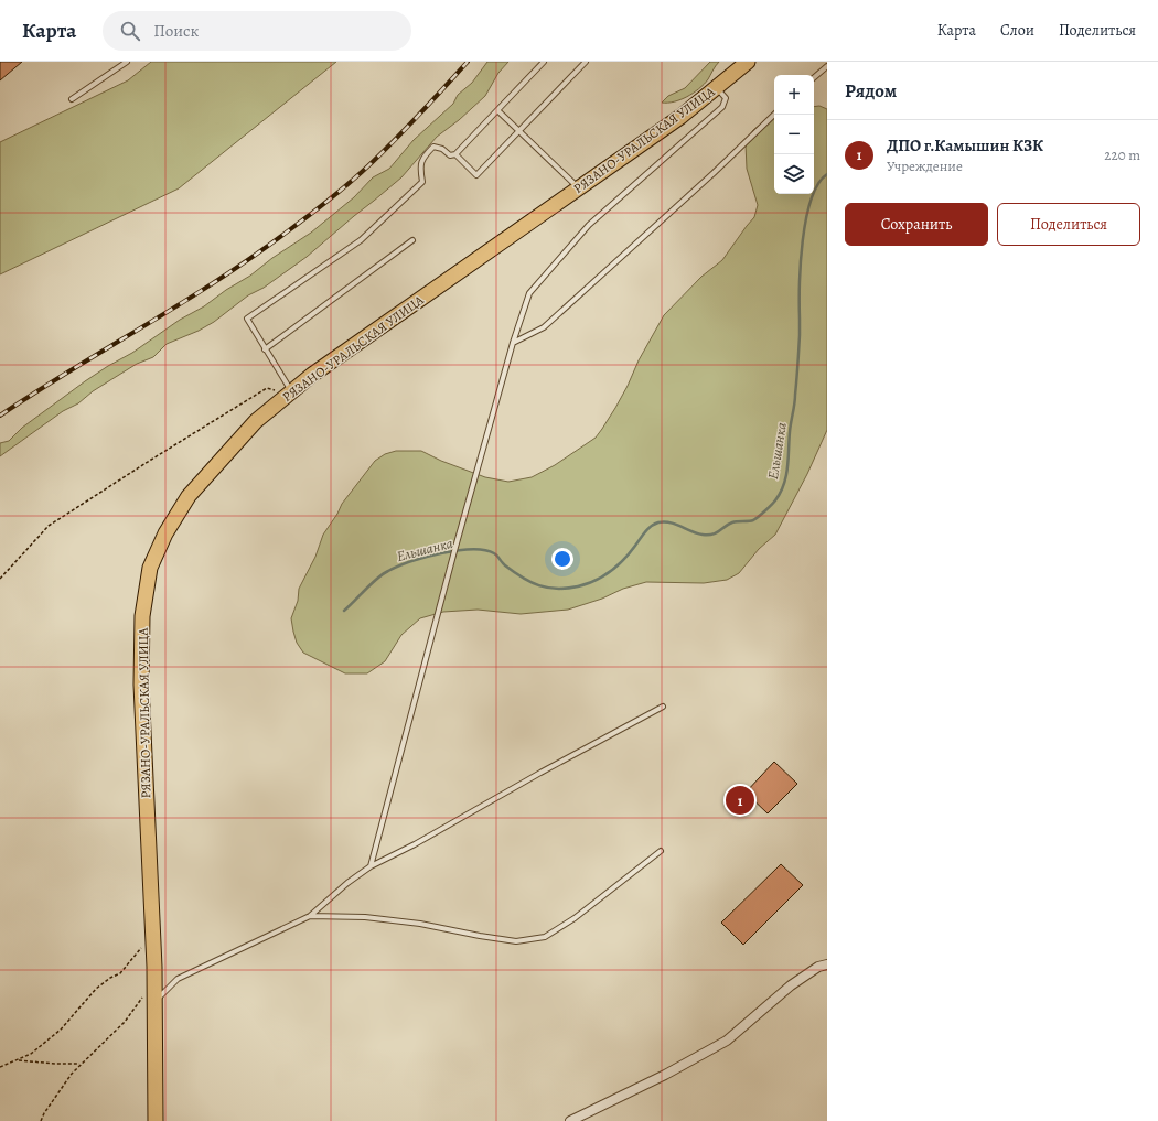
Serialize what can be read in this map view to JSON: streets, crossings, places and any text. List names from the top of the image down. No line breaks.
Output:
{"streets":{"main road":["РЯЗАНО-УРАЛЬСКАЯ УЛИЦА"]},"water":["Ельшанка"],"page":{"header":"Карта","search":"Поиск","nav":["Карта","Слои","Поделиться"],"heading":"Рядом","map_buttons":["+","−"],"list":[{"mark":"1","name":"ДПО г.Камышин КЗК","note":"Учреждение","value":"220 m"}],"buttons":["Сохранить","Поделиться"],"pins":"1"}}
